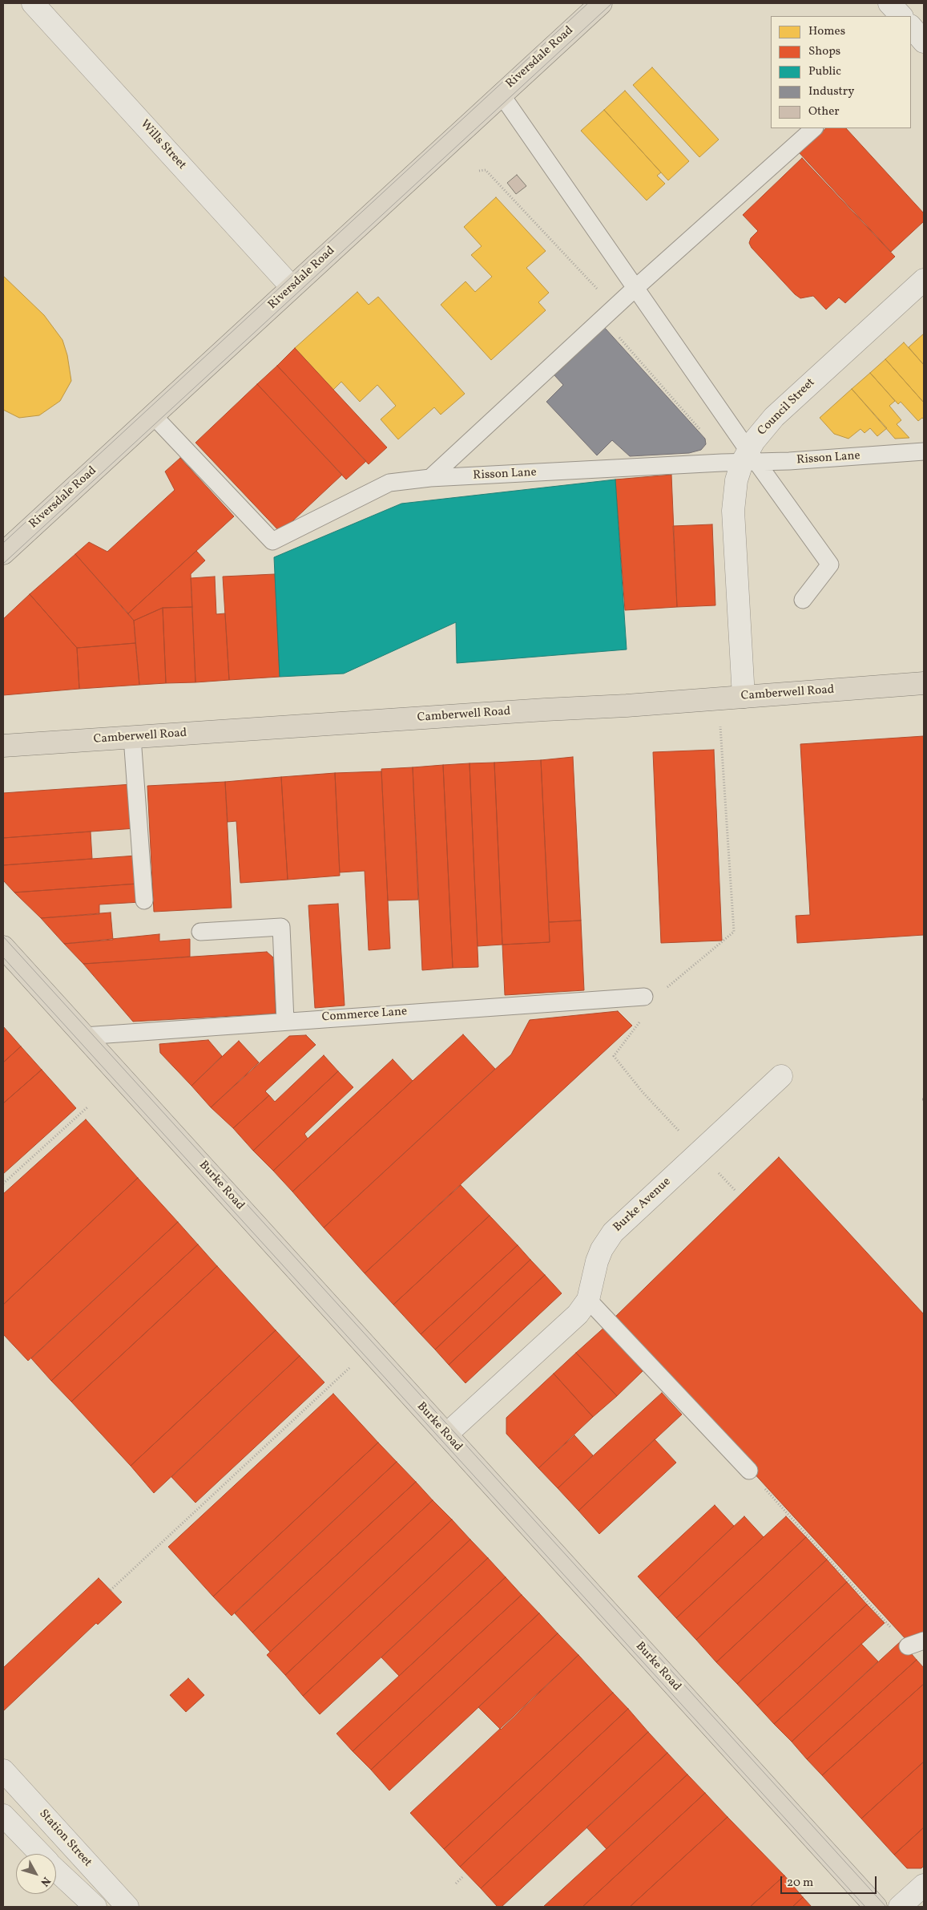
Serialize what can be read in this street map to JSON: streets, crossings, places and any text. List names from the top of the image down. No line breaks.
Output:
{"streets":{"main road":["Riversdale Road","Camberwell Road","Burke Road"],"street":["Wills Street","Council Street","Burke Avenue","Station Street"],"lane":["Risson Lane","Commerce Lane"]},"crossings":[["Riversdale Road","Wills Street"],["Riversdale Road","Risson Lane"],["Council Street","Risson Lane"],["Council Street","Camberwell Road"],["Commerce Lane","Burke Road"],["Burke Road","Burke Avenue"]],"legend":["Homes","Shops","Public","Industry","Other"],"scale_bar":"20 m","north":"bottom right"}
